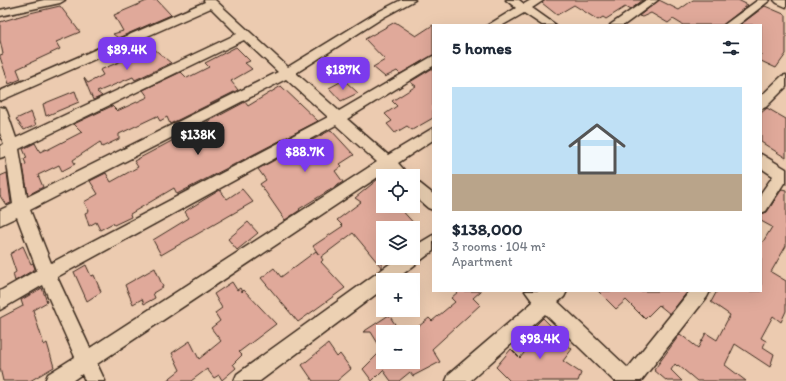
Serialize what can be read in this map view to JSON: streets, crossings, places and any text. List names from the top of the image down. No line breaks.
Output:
{"page":{"heading":"5 homes","price":["$89.4K","$187K","$138K","$88.7K","$98.4K"],"list":[{"name":"$138,000","note":"3 rooms · 104 m² · Apartment"}],"map_buttons":["+","−"]}}
